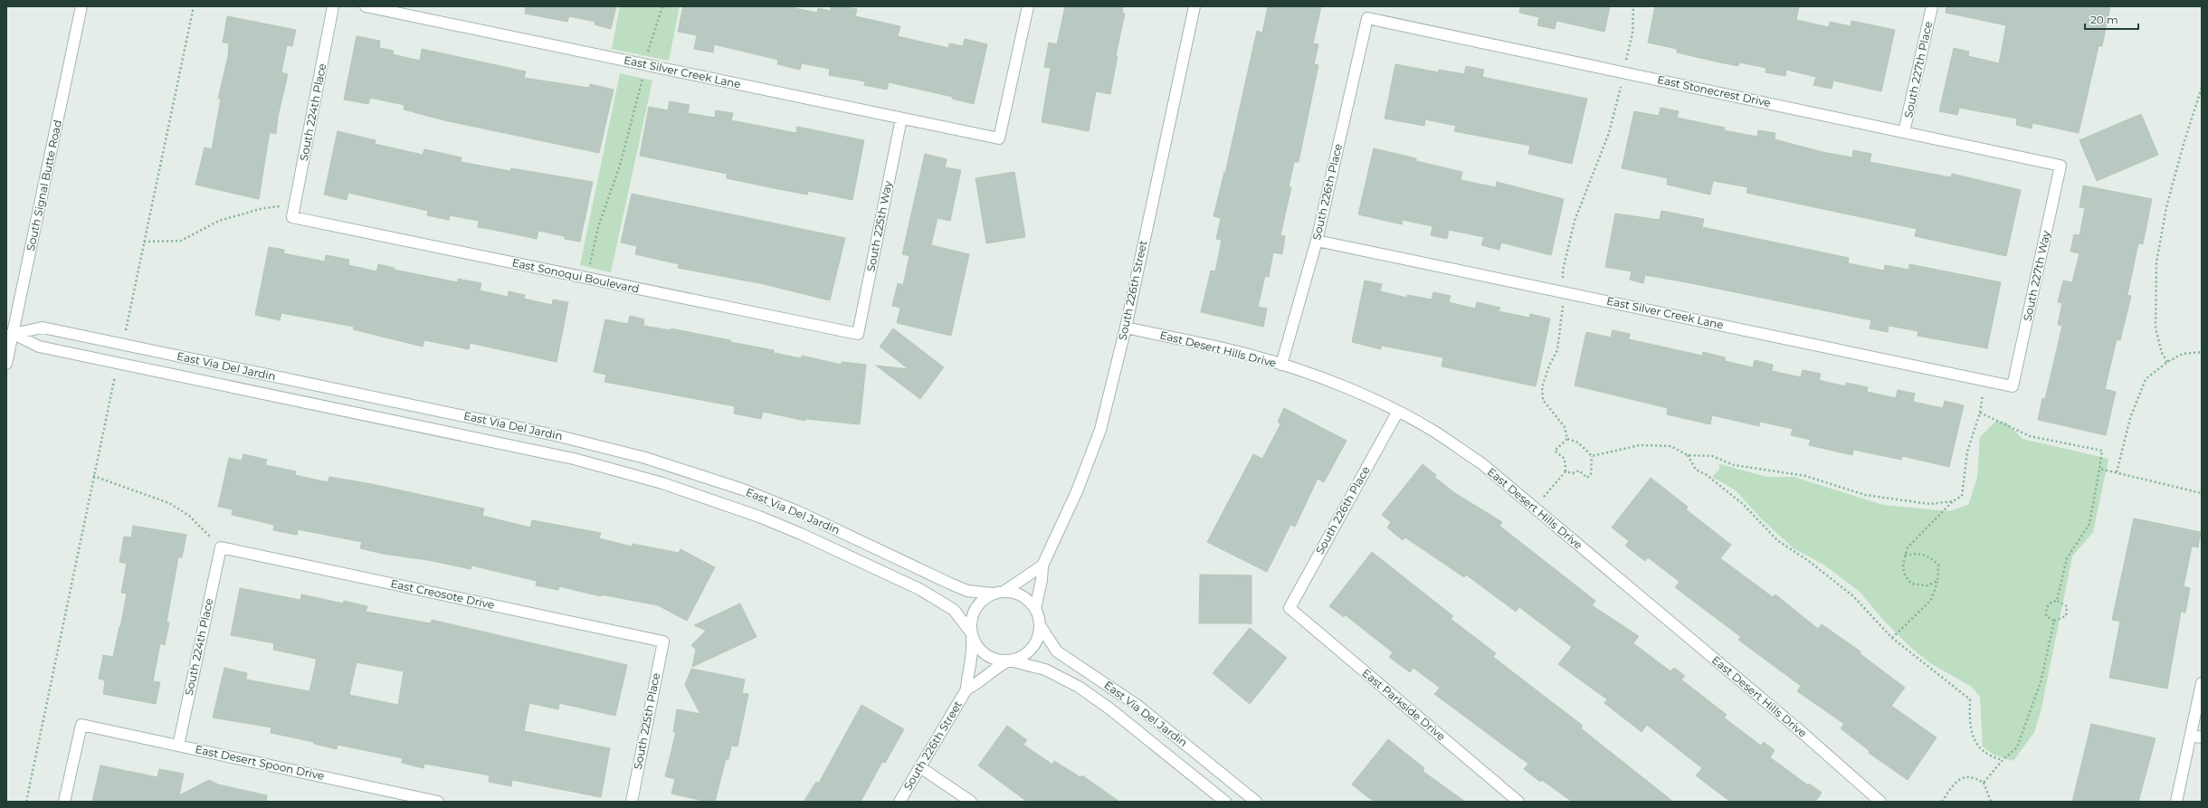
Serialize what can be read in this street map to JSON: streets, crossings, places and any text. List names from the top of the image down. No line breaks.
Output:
{"streets":{"street":["South 227th Place","East Silver Creek Lane","East Stonecrest Drive","South 224th Place","South Signal Butte Road","South 226th Place","South 225th Way","East Sonoqui Boulevard","South 227th Way","South 226th Street","East Desert Hills Drive","East Via Del Jardin","East Creosote Drive","East Parkside Drive","South 225th Place","East Desert Spoon Drive"]},"crossings":[["South 227th Place","East Stonecrest Drive"],["East Silver Creek Lane","South 226th Place"],["East Silver Creek Lane","South 225th Way"],["East Silver Creek Lane","South 227th Way"],["East Stonecrest Drive","South 226th Place"],["East Stonecrest Drive","South 227th Way"],["South 224th Place","East Sonoqui Boulevard"],["South 224th Place","East Creosote Drive"],["South 224th Place","East Desert Spoon Drive"],["South Signal Butte Road","East Via Del Jardin"],["South 226th Place","East Desert Hills Drive"],["South 226th Place","East Parkside Drive"],["South 225th Way","East Sonoqui Boulevard"],["South 226th Street","East Desert Hills Drive"],["South 226th Street","East Via Del Jardin"],["East Creosote Drive","South 225th Place"]],"scale_bar":"20 m"}
